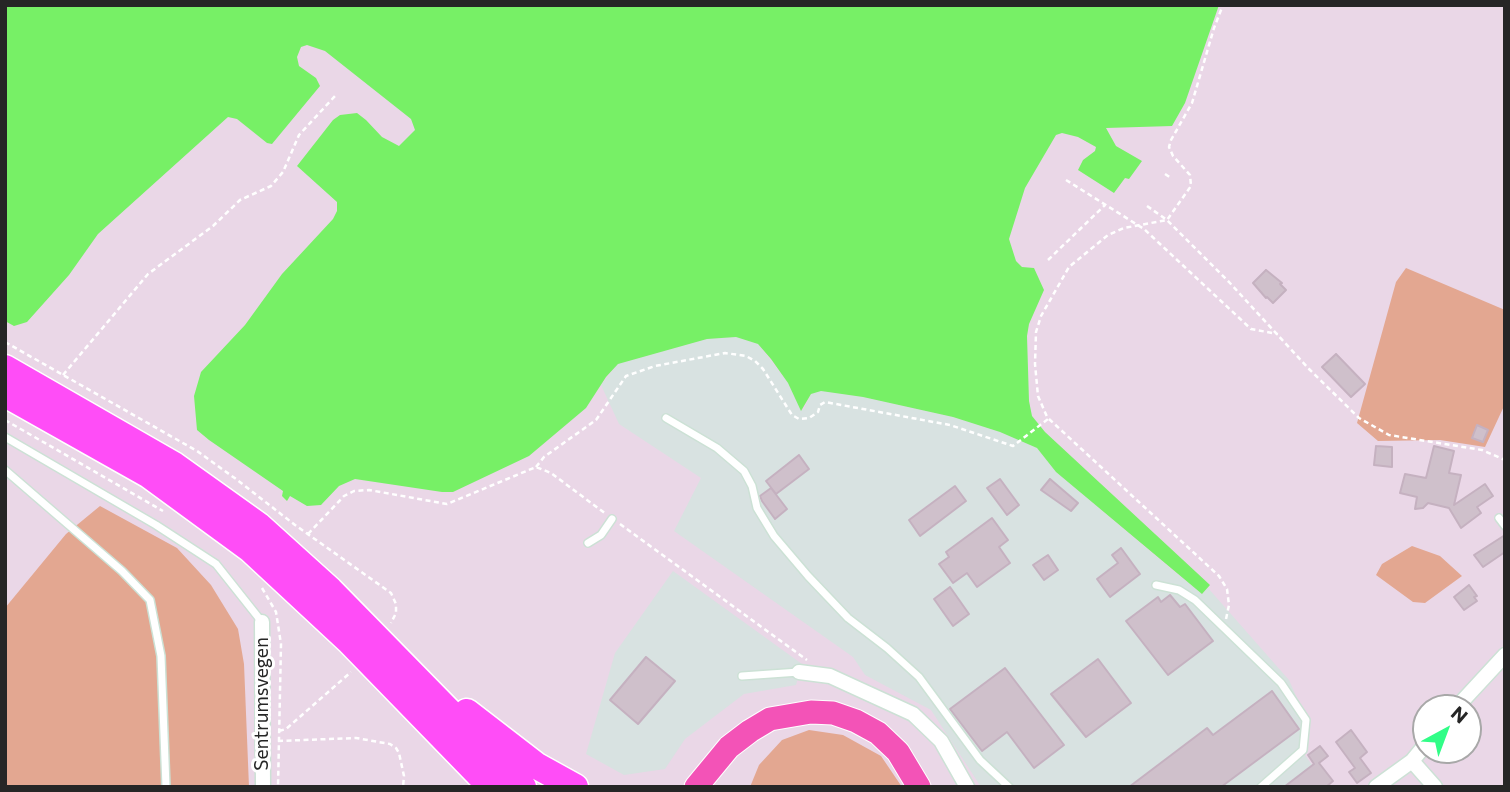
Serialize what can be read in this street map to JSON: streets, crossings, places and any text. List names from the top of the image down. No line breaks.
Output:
{"streets":{"street":["Sentrumsvegen"]},"north":"top right"}
